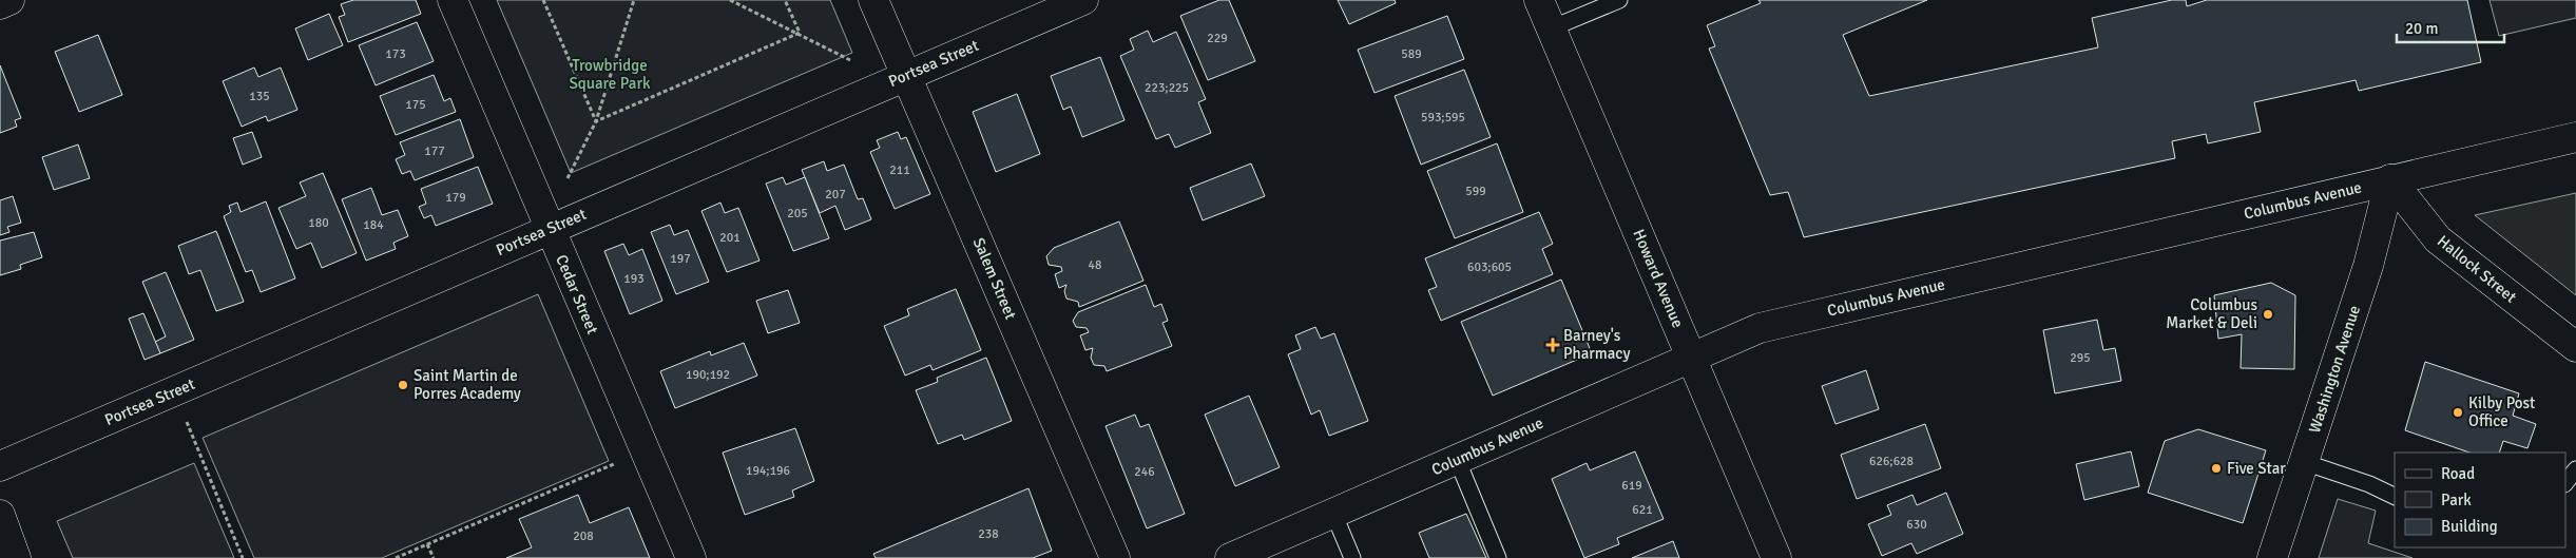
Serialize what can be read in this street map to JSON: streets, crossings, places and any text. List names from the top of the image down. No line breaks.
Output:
{"streets":{"street":["Portsea Street","Columbus Avenue","Hallock Street","Salem Street","Howard Avenue","Cedar Street","Washington Avenue"]},"crossings":[["Portsea Street","Salem Street"],["Portsea Street","Cedar Street"],["Columbus Avenue","Hallock Street"],["Columbus Avenue","Howard Avenue"],["Columbus Avenue","Washington Avenue"],["Hallock Street","Washington Avenue"]],"parks":["Trowbridge Square Park"],"places":{"other":["Columbus Market & Deli","Saint Martin de Porres Academy","Kilby Post Office","Five Star"],"health":["Barney's Pharmacy"]},"house_numbers":["229","173","589","223;225","135","175","593;595","177","211","599","207","179","205","180","184","201","197","48","603;605","193","295","190;192","626;628","194;196","246","619","621","630","238","208"],"legend":["Road","Park","Building"],"scale_bar":"20 m"}
